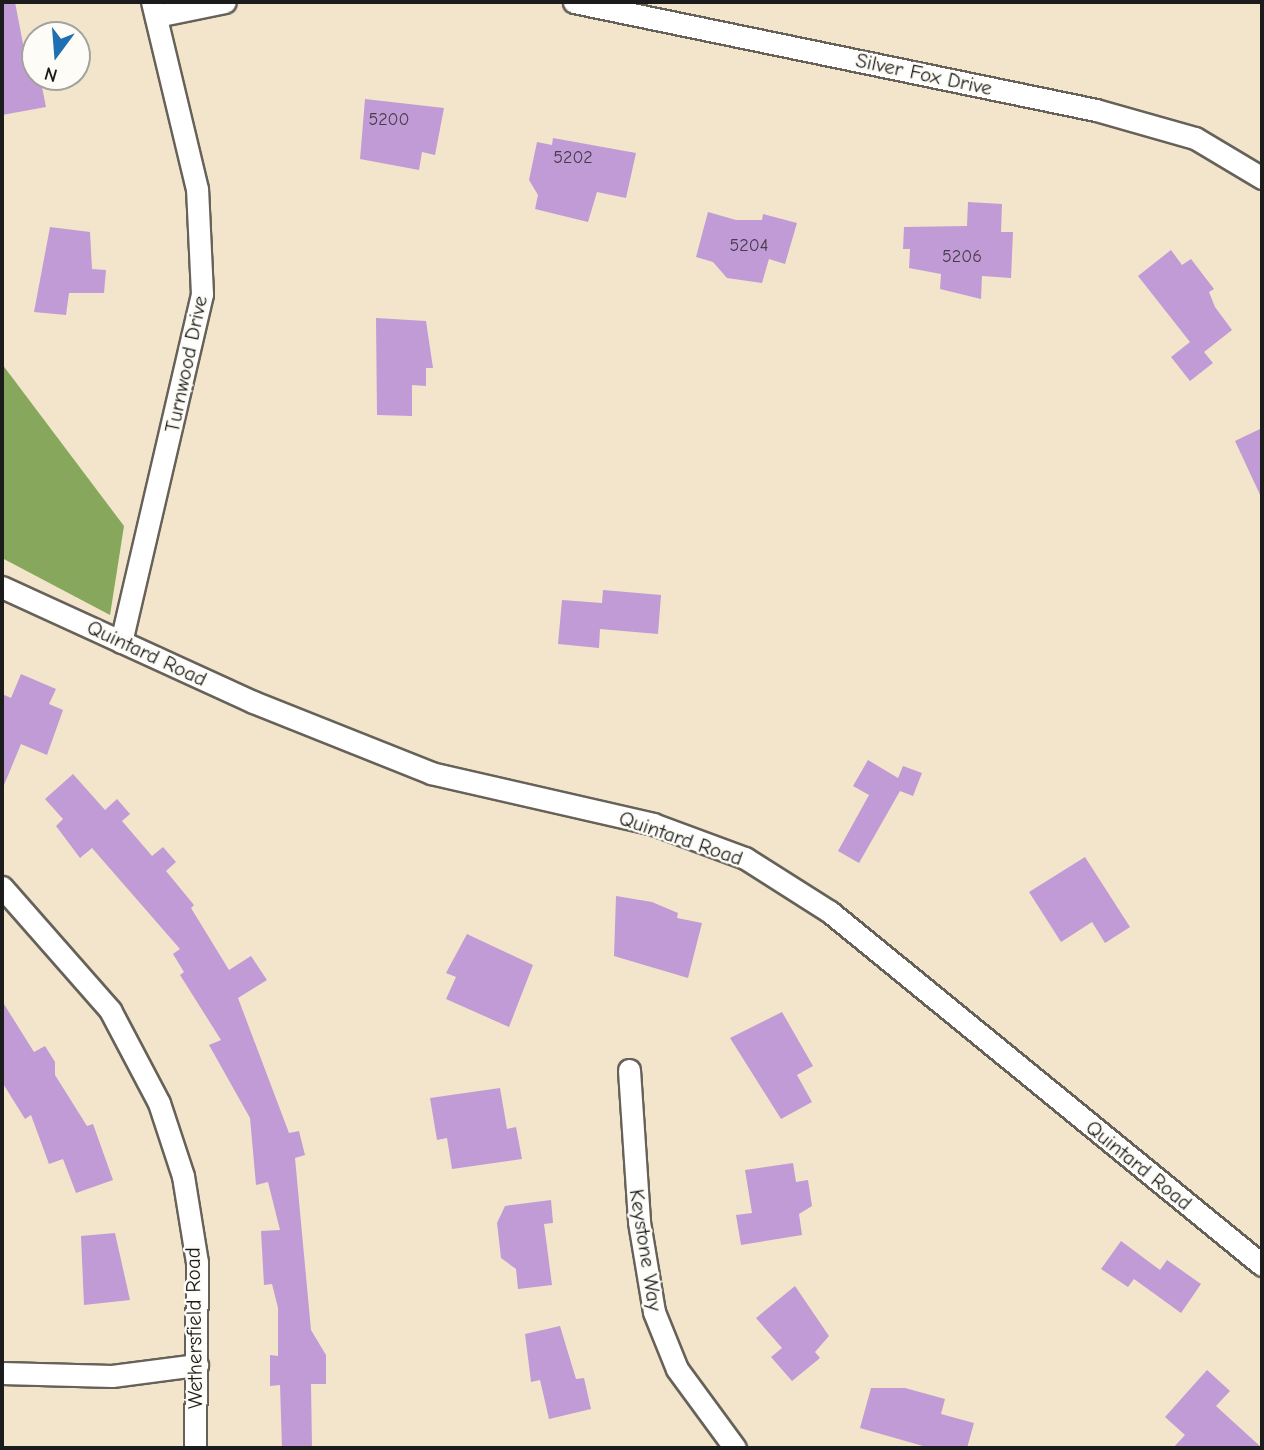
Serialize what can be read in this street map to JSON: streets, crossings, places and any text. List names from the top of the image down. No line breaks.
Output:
{"streets":{"street":["Silver Fox Drive","Turnwood Drive","Quintard Road","Keystone Way","Wethersfield Road"]},"crossings":[["Turnwood Drive","Quintard Road"]],"house_numbers":["5200","5202","5204","5206"],"north":"bottom"}
